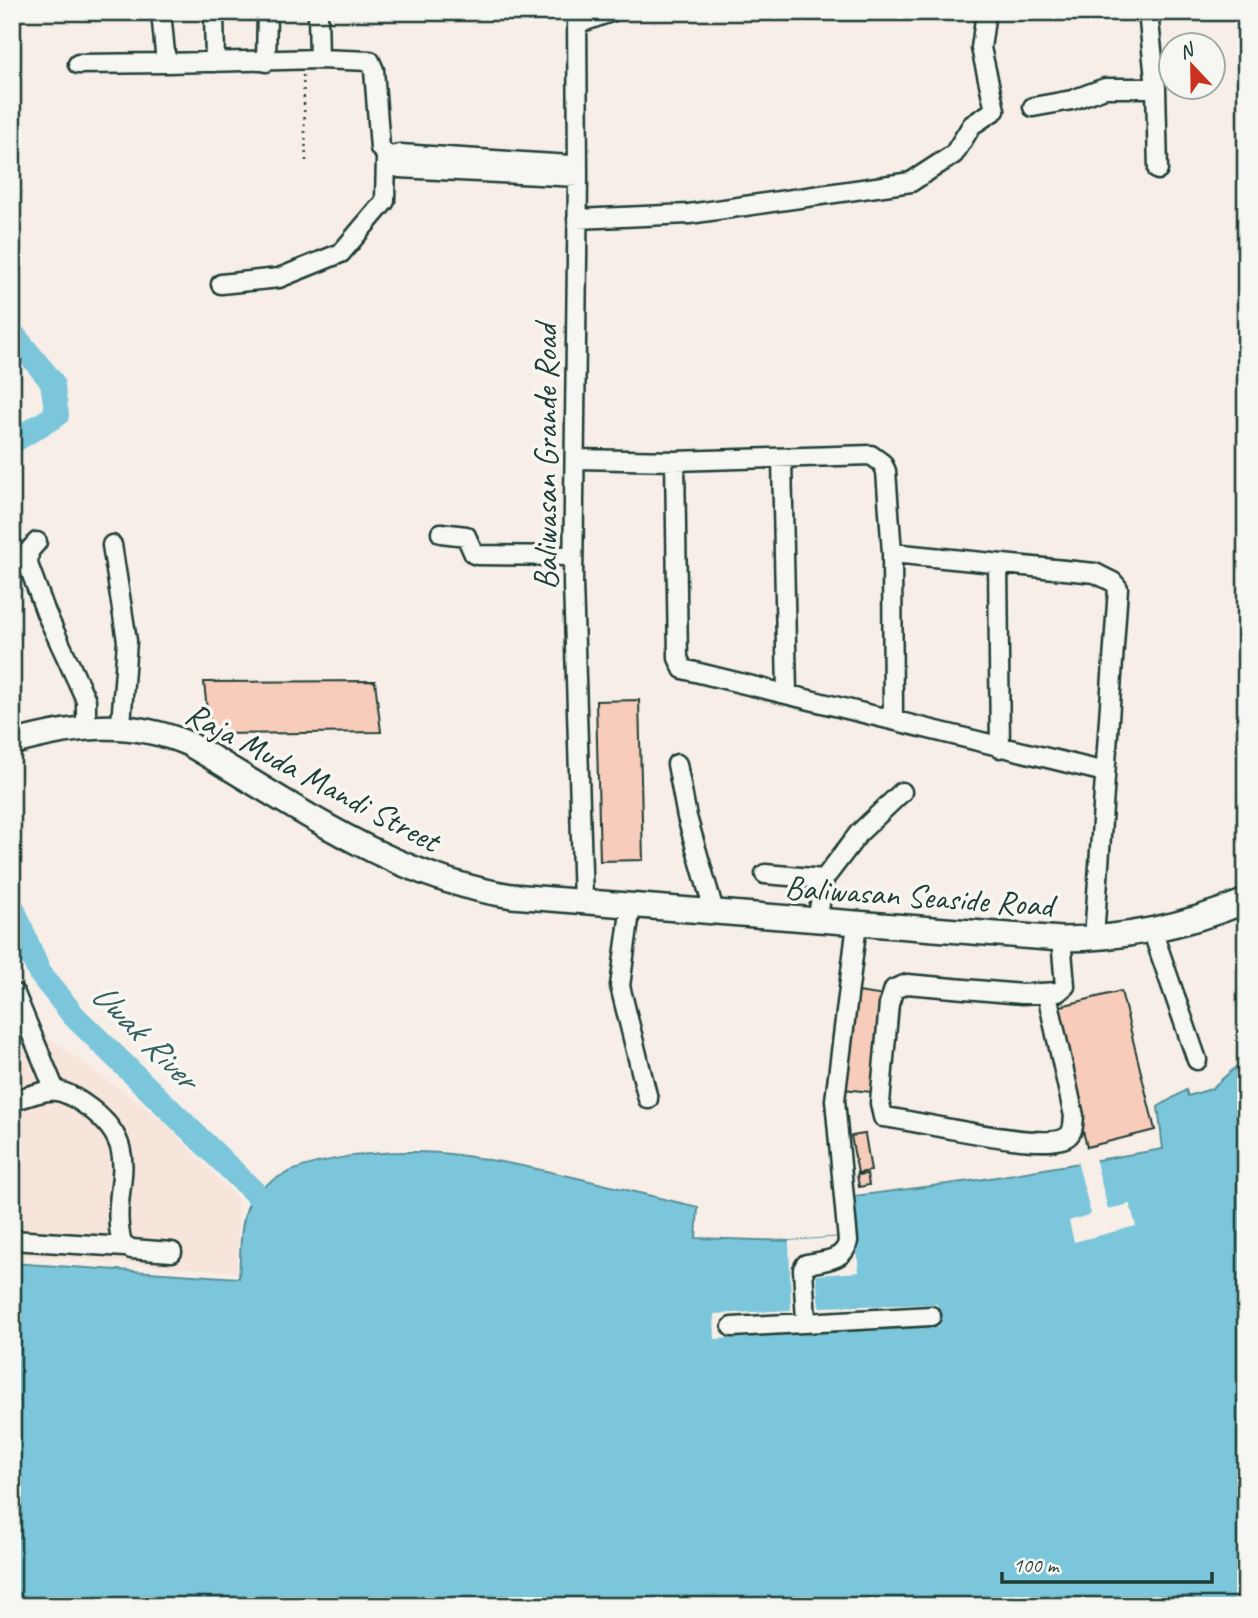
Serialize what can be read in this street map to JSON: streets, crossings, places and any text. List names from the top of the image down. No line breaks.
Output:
{"streets":{"main road":["Raja Muda Mandi Street","Baliwasan Seaside Road"],"street":["Baliwasan Grande Road"]},"crossings":[["Baliwasan Grande Road","Raja Muda Mandi Street"],["Baliwasan Grande Road","Baliwasan Seaside Road"],["Raja Muda Mandi Street","Baliwasan Seaside Road"]],"water":["Uwak River"],"scale_bar":"100 m","north":"top"}
